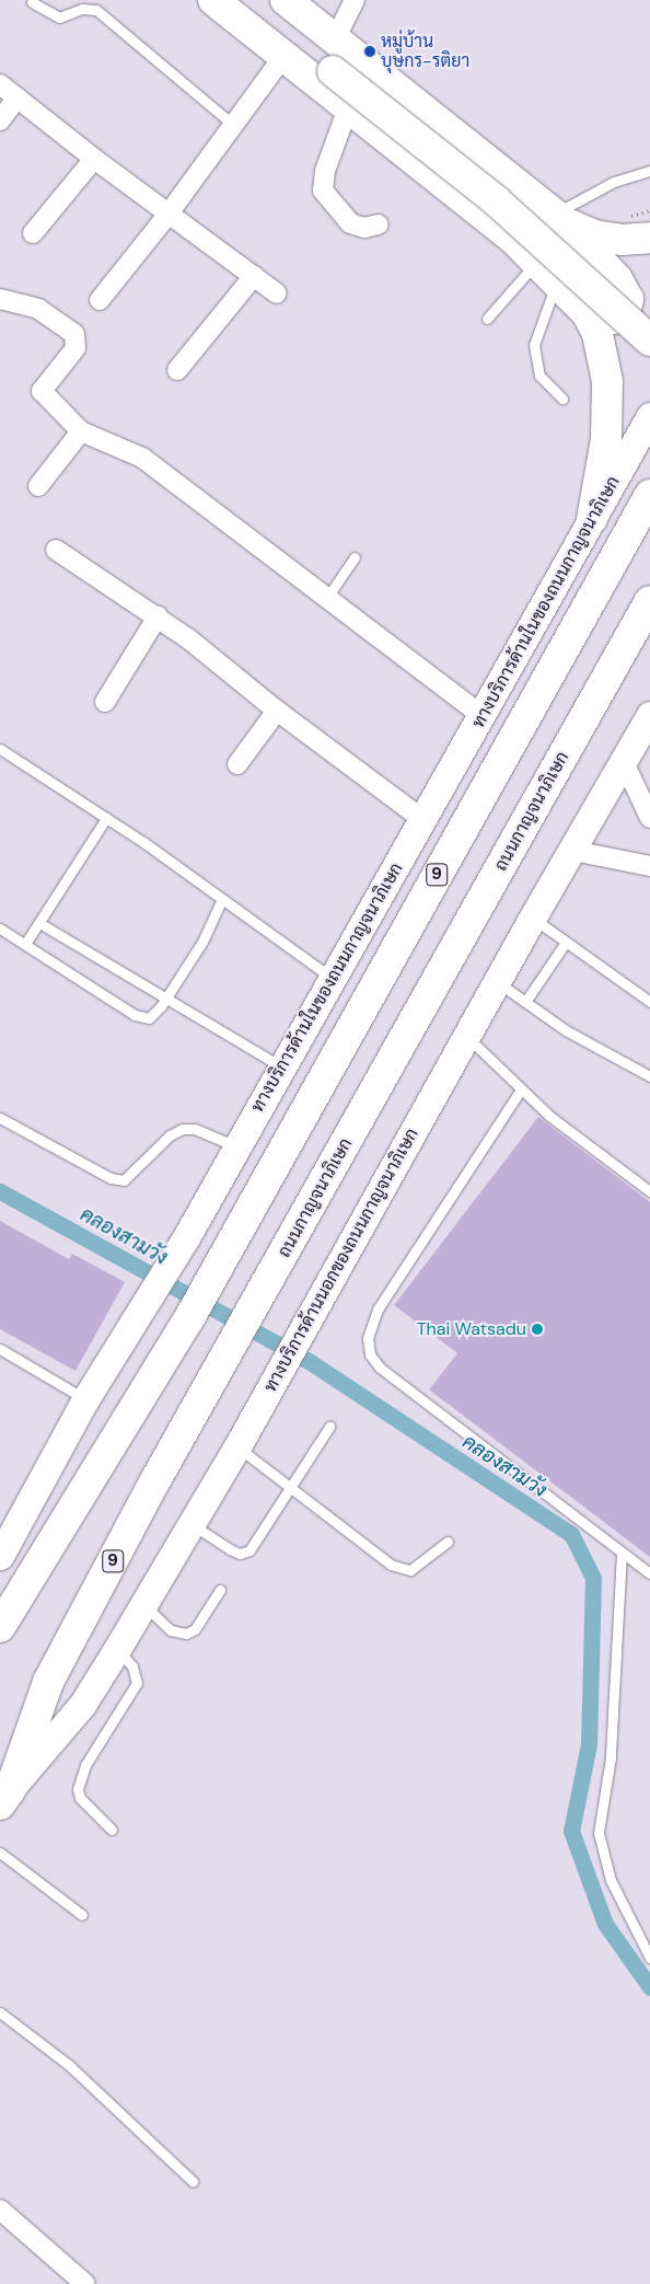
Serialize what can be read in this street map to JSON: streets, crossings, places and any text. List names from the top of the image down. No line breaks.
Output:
{"streets":{"main road":["ทางบริการด้านในของถนนกาญจนาภิเษก","ถนนกาญจนาภิเษก","9","ทางบริการด้านนอกของถนนกาญจนาภิเษก"]},"crossings":[["ถนนกาญจนาภิเษก","ทางบริการด้านนอกของถนนกาญจนาภิเษก"]],"water":["คลองสามวัง"],"places":["หมู่บ้าน บุษกร-รติยา","Thai Watsadu"]}
